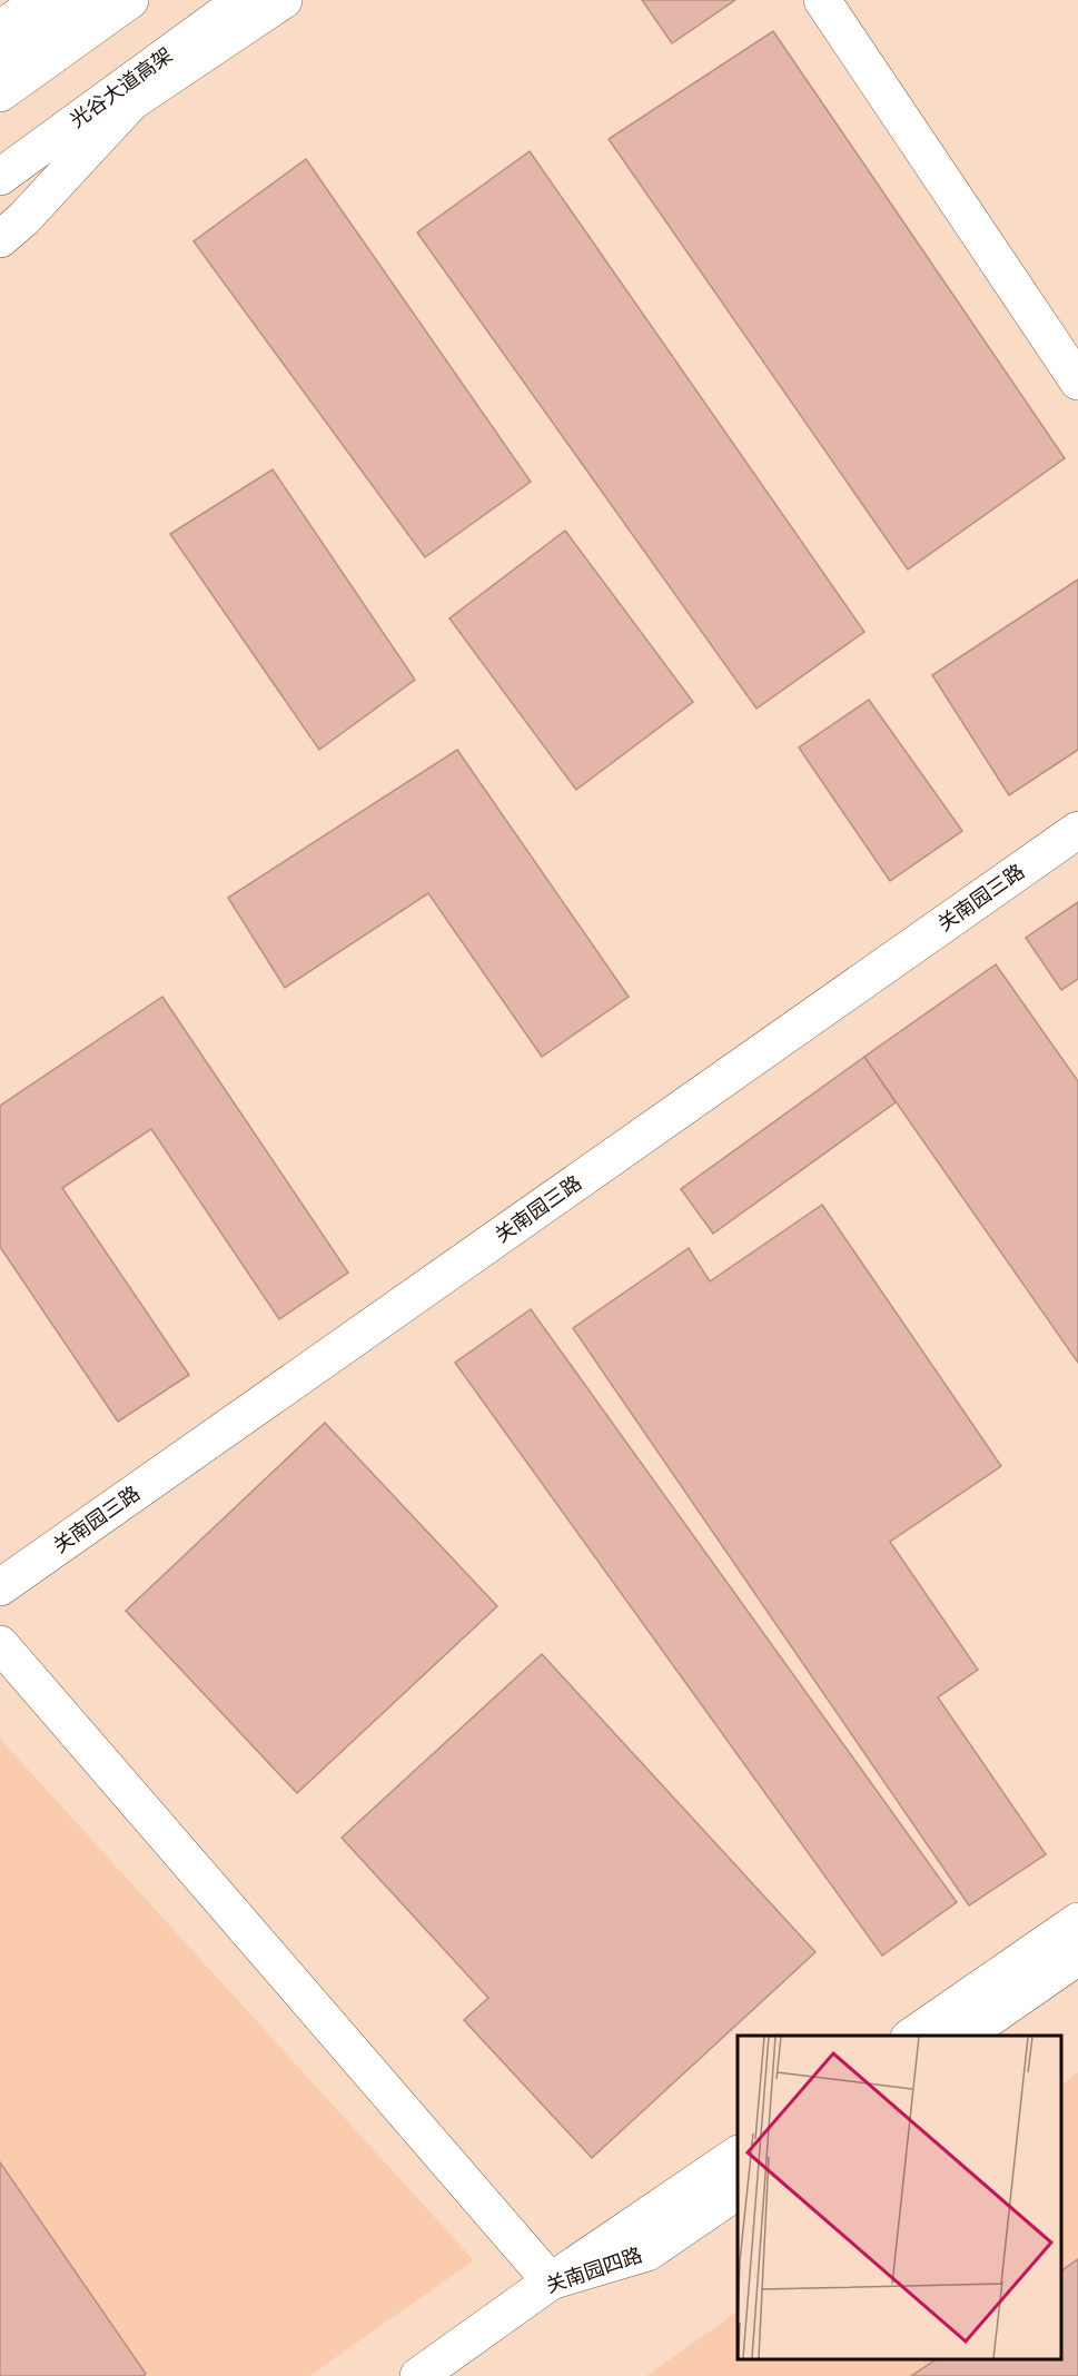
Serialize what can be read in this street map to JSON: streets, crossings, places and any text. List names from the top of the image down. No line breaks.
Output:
{"streets":{"main road":["光谷大道高架","关南园三路","关南园四路"]}}
